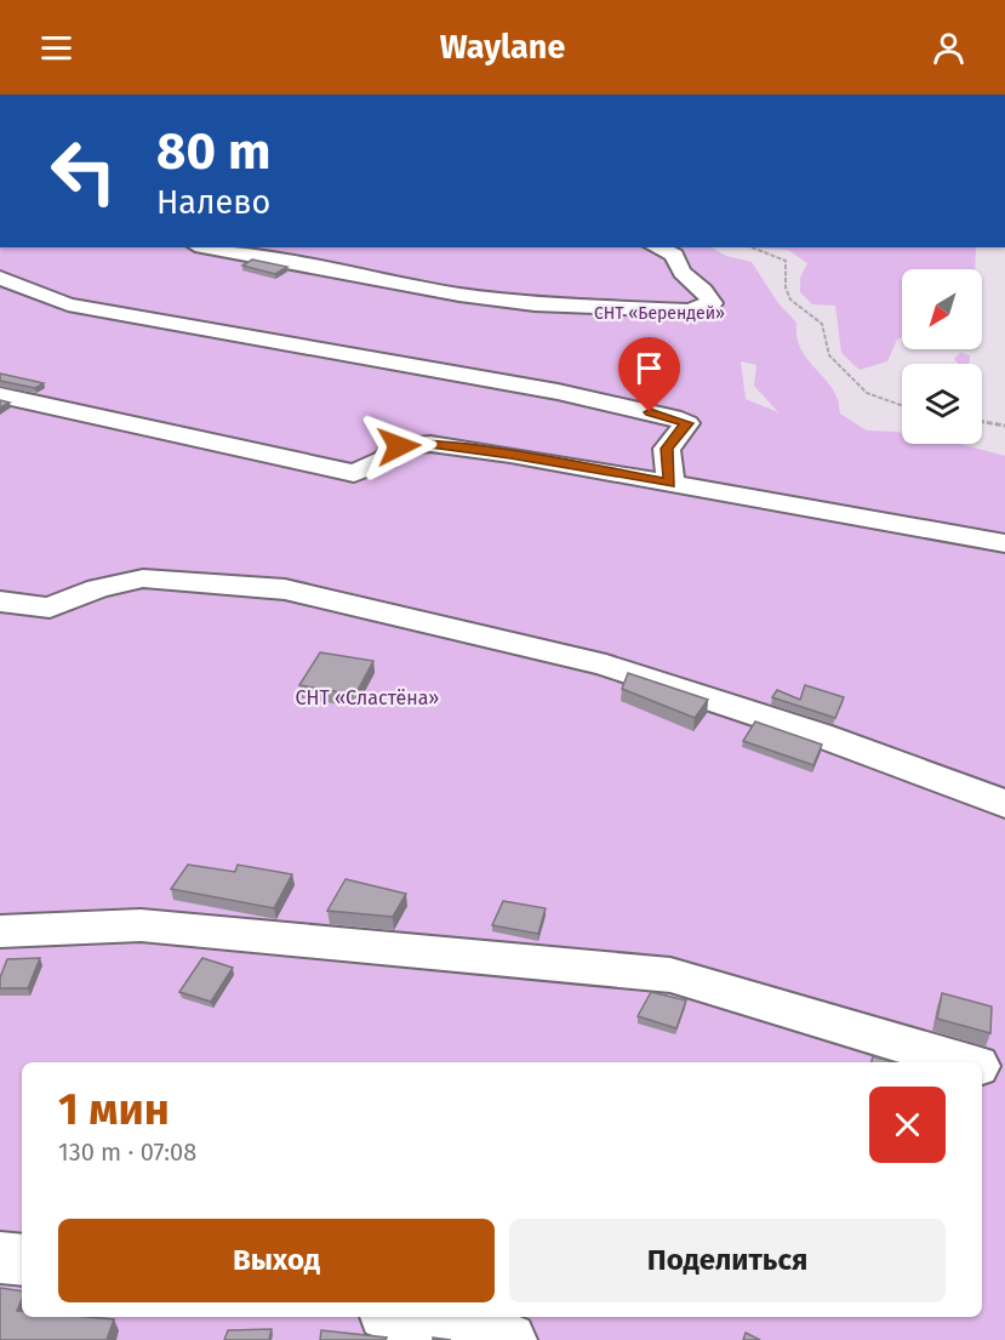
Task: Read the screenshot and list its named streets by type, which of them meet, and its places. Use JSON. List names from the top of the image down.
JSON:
{
  "parks": ["СНТ «Берендей»", "СНТ «Сластёна»"],
  "north": "bottom left",
  "page": {
    "header": "Waylane",
    "turn": ["80 m", "Налево"],
    "heading": ["1 мин", "130 m · 07:08"],
    "buttons": ["Выход", "Поделиться"]
  }
}
